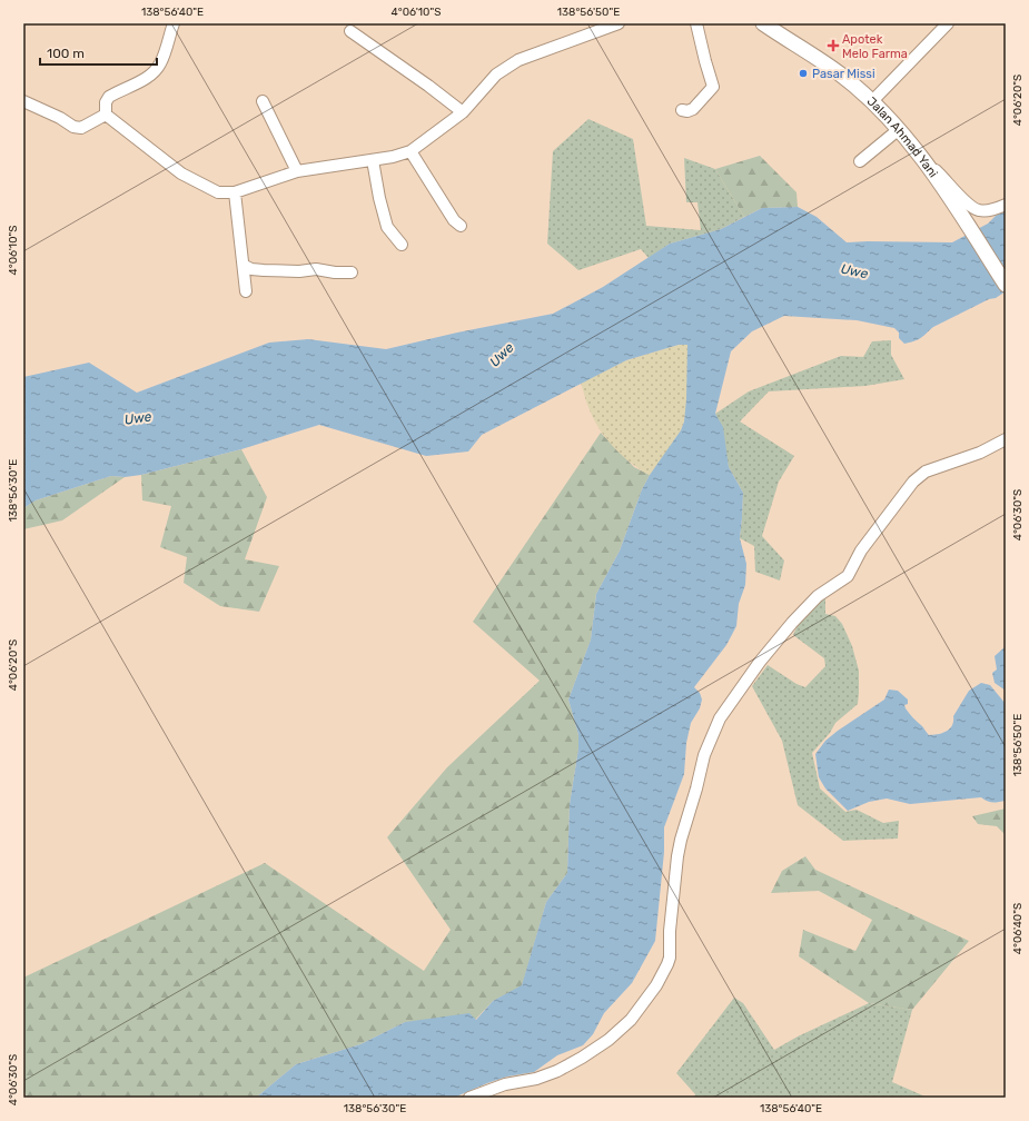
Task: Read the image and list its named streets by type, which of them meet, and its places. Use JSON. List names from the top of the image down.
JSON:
{
  "streets": {
    "main road": ["Jalan Ahmad Yani"]
  },
  "water": ["Uwe"],
  "places": {
    "health": ["Apotek Melo Farma"],
    "other": ["Pasar Missi"]
  },
  "scale_bar": "100 m",
  "coordinates": [
    "138°56'40\"E",
    "4°06'10\"S",
    "138°56'50\"E",
    "4°06'20\"S",
    "138°56'30\"E",
    "4°06'30\"S",
    "4°06'40\"S"
  ]
}
